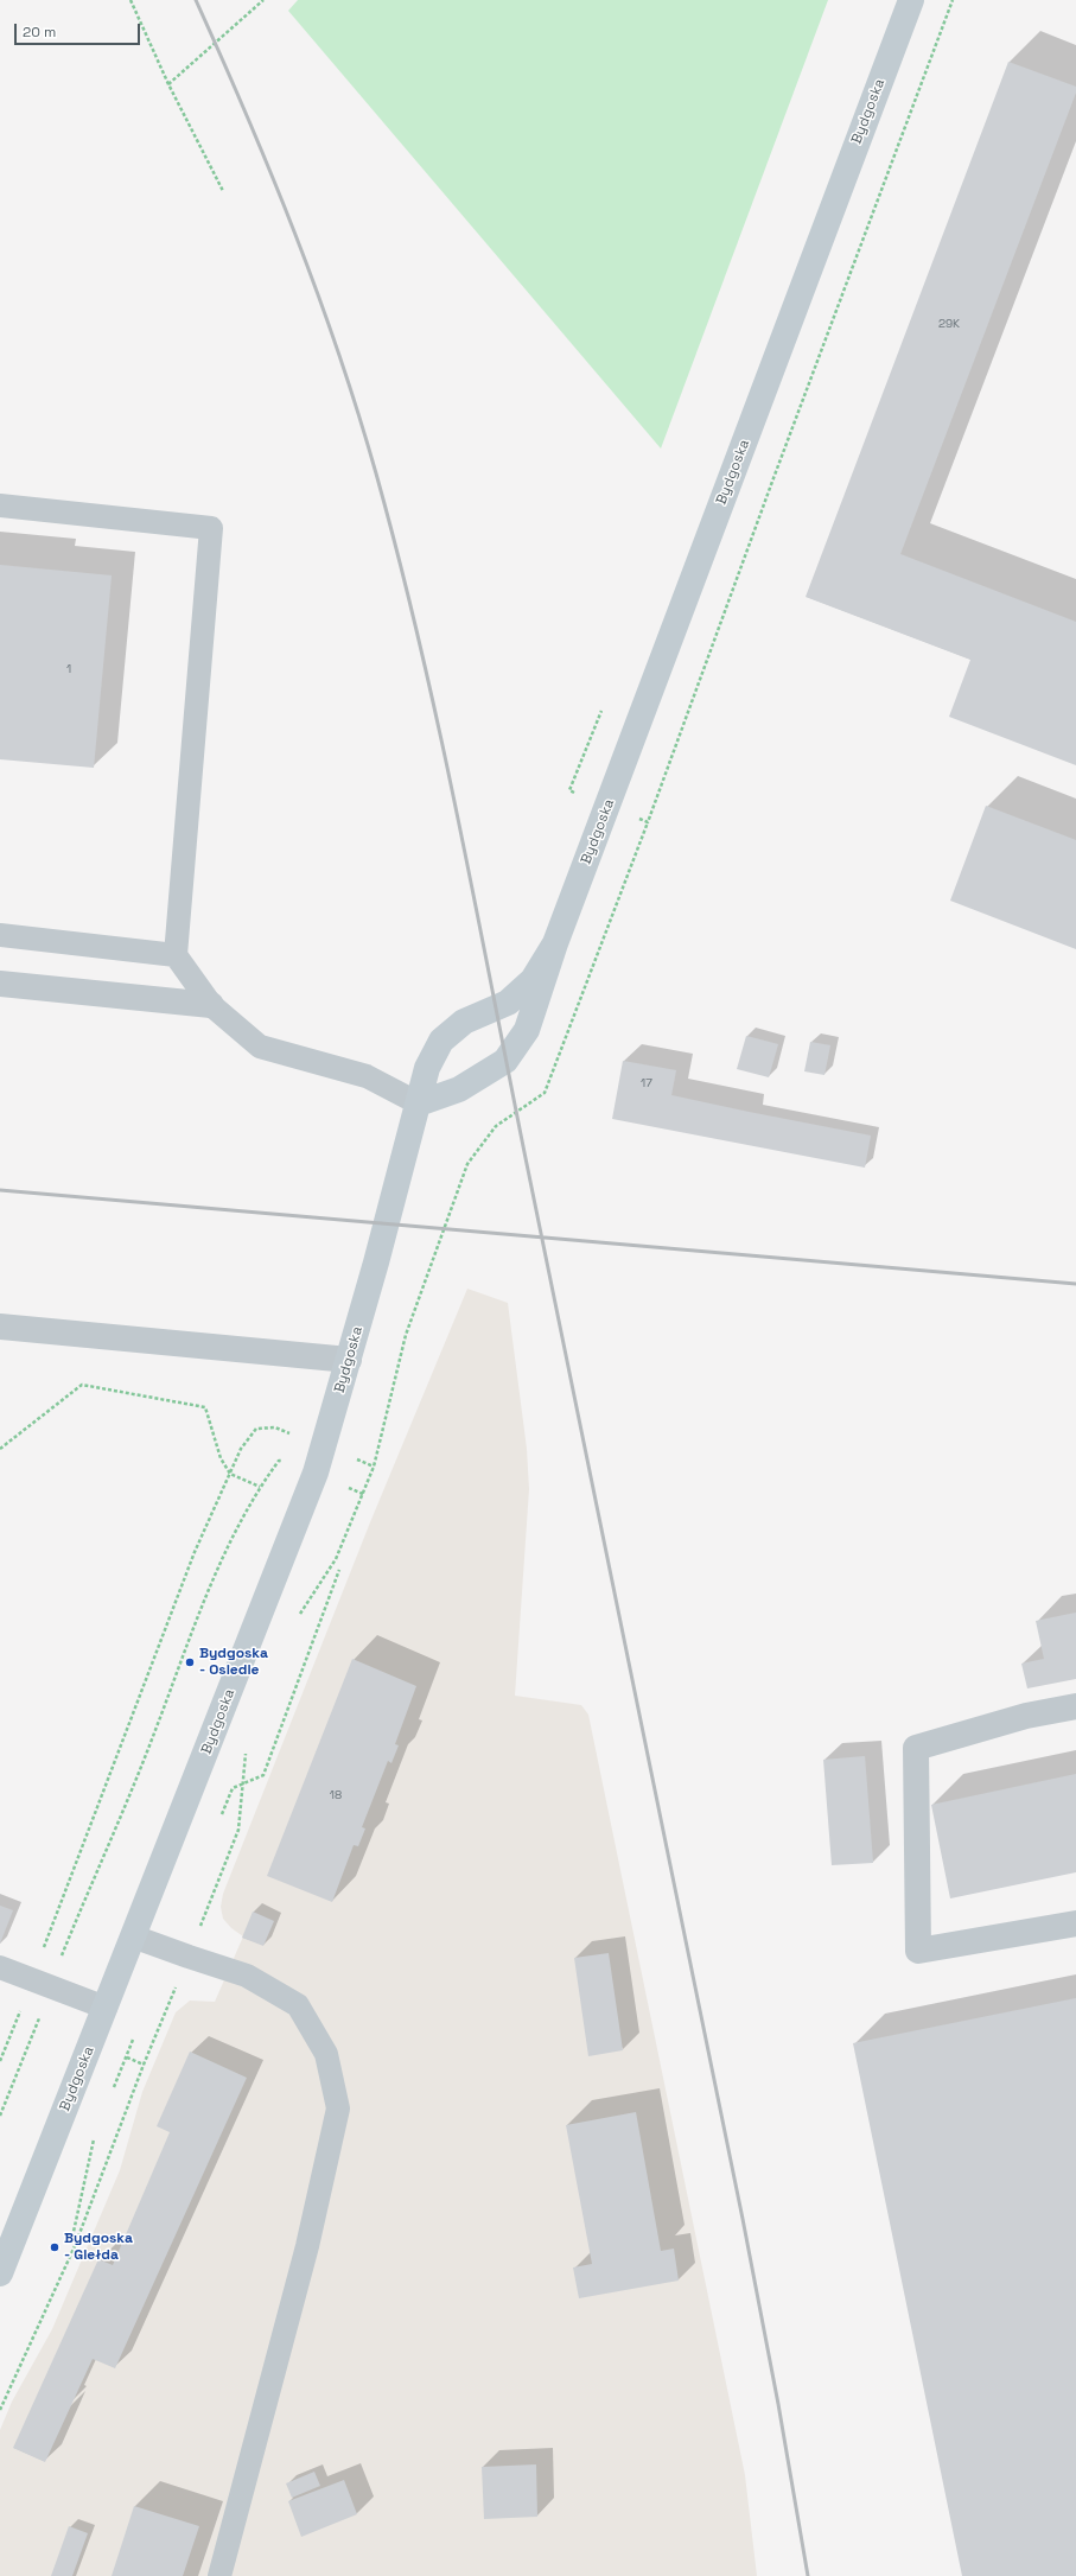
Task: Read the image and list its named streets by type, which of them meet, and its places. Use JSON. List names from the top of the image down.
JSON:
{
  "streets": {
    "street": ["Bydgoska"]
  },
  "places": ["Bydgoska - Osiedle", "Bydgoska - Giełda"],
  "house_numbers": [
    "29K",
    "1",
    "17",
    "18"
  ],
  "scale_bar": "20 m"
}
